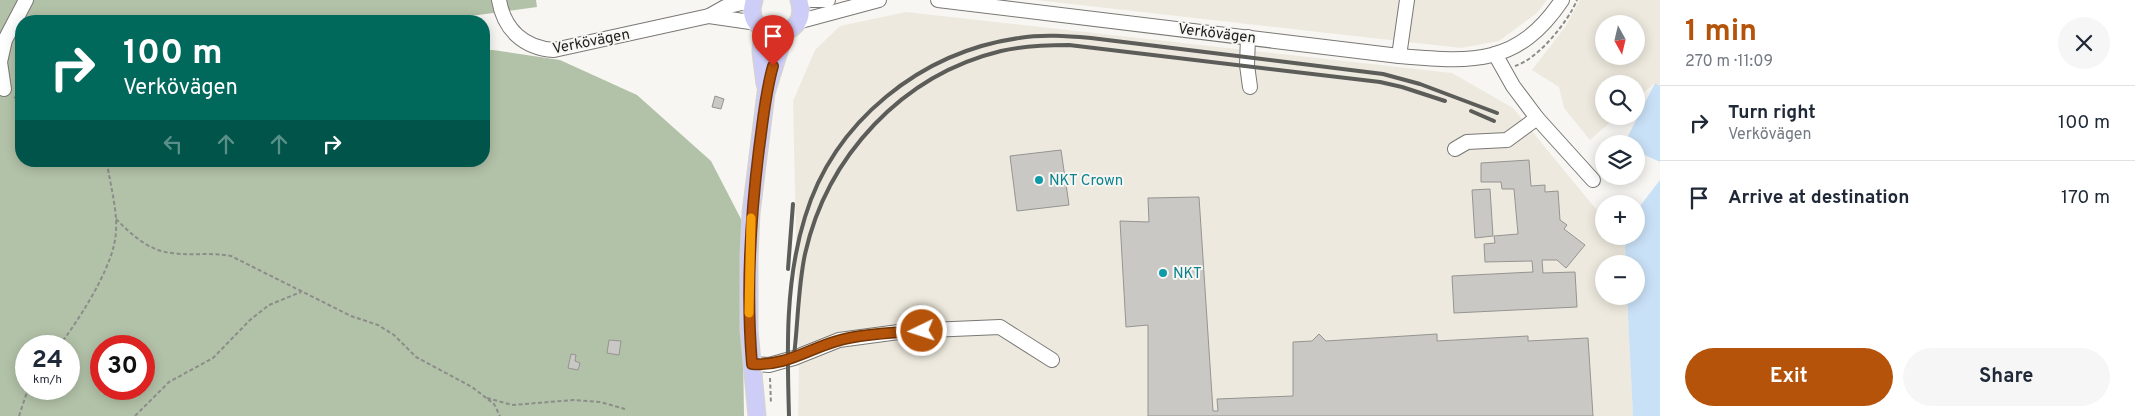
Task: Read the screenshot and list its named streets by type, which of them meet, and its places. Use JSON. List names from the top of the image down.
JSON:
{
  "streets": {
    "main road": ["Verkövägen"]
  },
  "places": ["NKT Crown", "NKT"],
  "north": "bottom",
  "page": {
    "heading": ["1 min", "270 m · 11:09"],
    "map_buttons": ["+", "−"],
    "turn": ["100 m", "Verkövägen"],
    "list": [
      {
        "name": "Turn right",
        "note": "Verkövägen",
        "value": "100 m"
      },
      {
        "name": "Arrive at destination",
        "value": "170 m"
      }
    ],
    "speed": "24 km/h",
    "limit": "30",
    "buttons": ["Exit", "Share"]
  }
}
